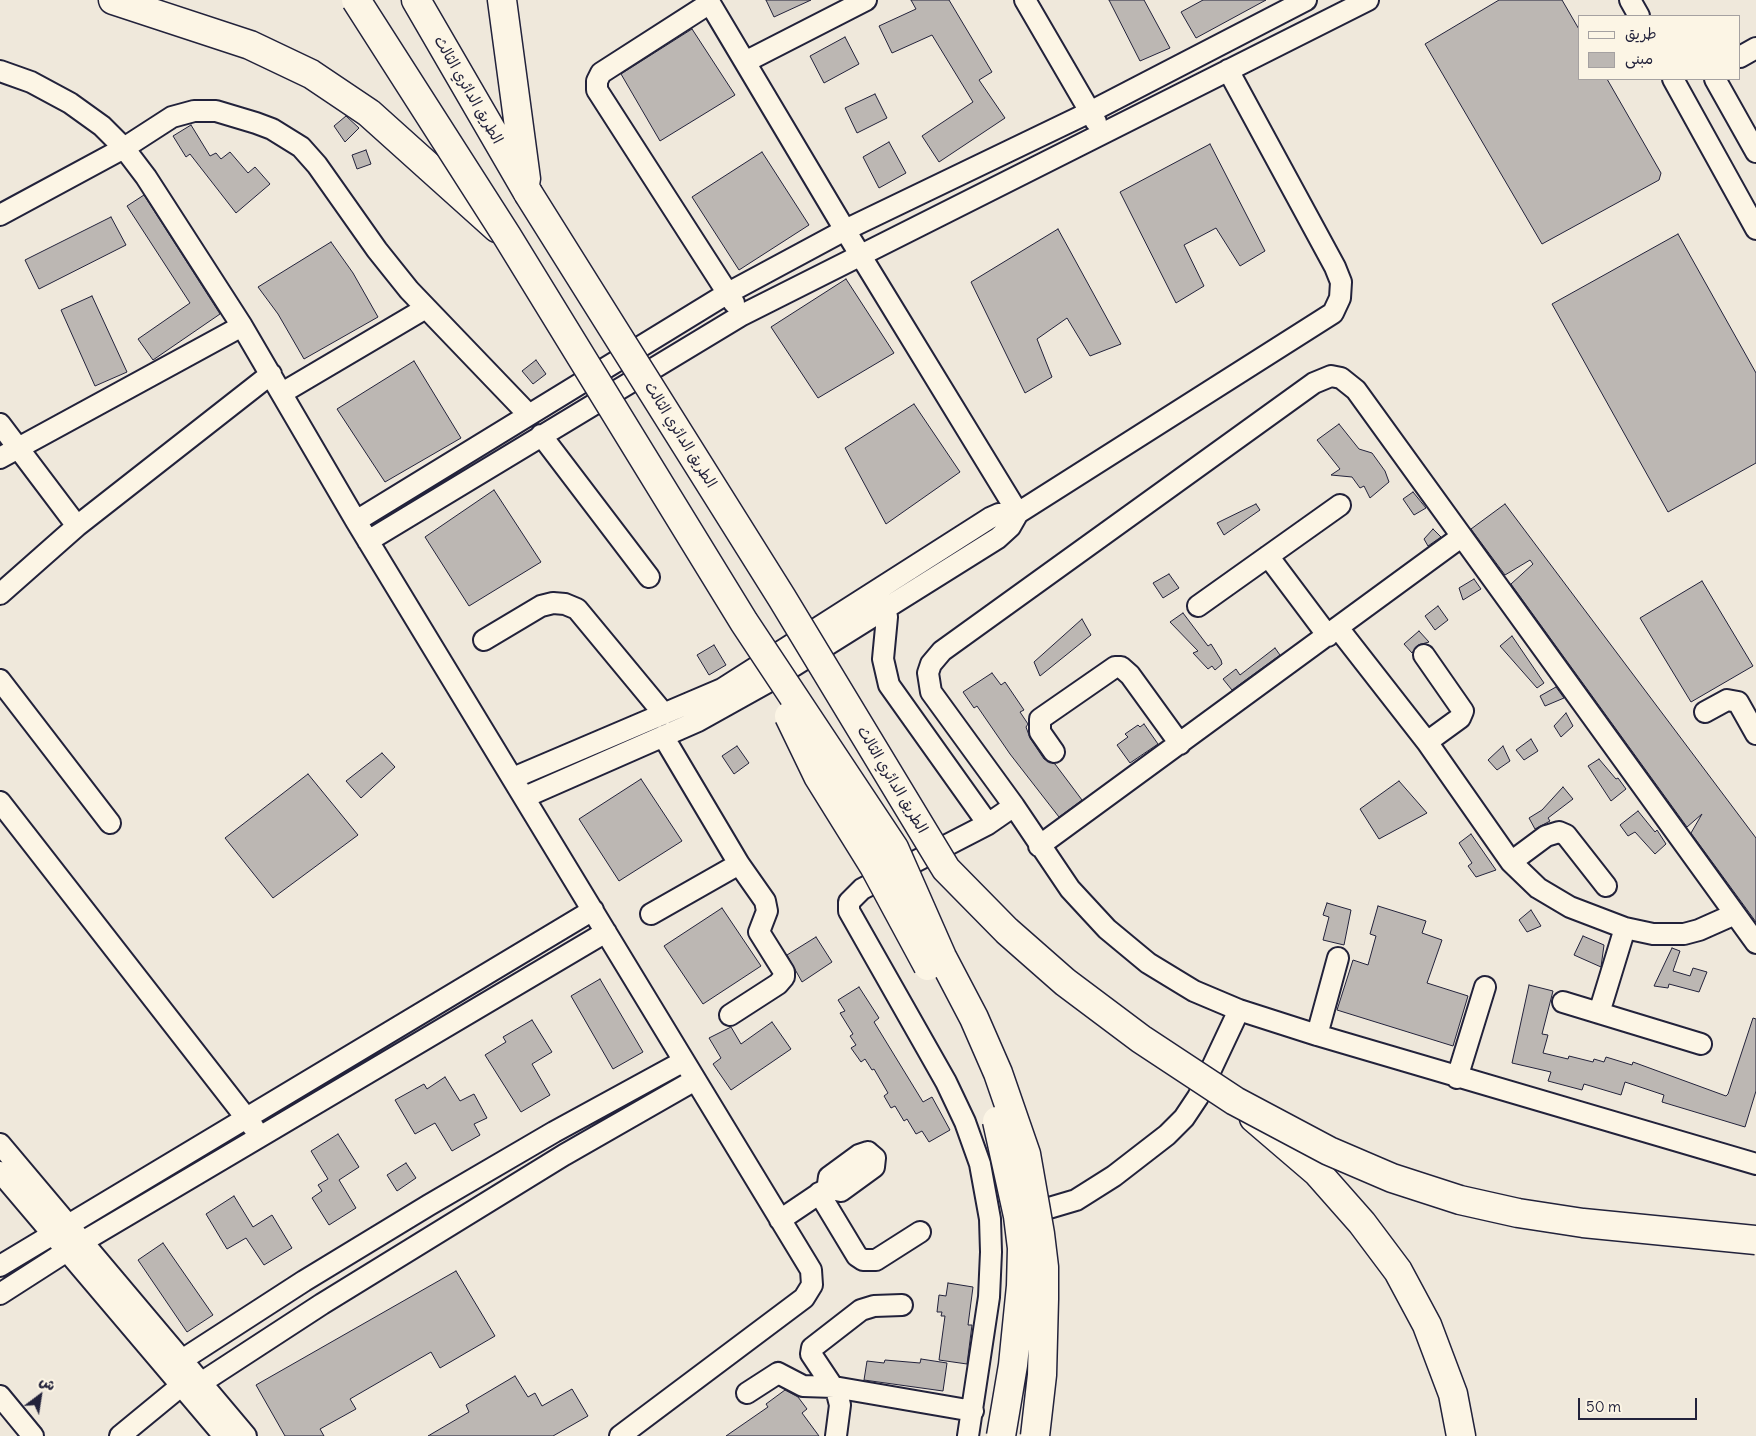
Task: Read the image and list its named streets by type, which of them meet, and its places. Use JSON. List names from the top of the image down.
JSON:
{
  "streets": {
    "highway": ["الطريق الدائري الثالث"]
  },
  "legend": ["طريق", "مبنى"],
  "scale_bar": "50 m",
  "north": "top right"
}
